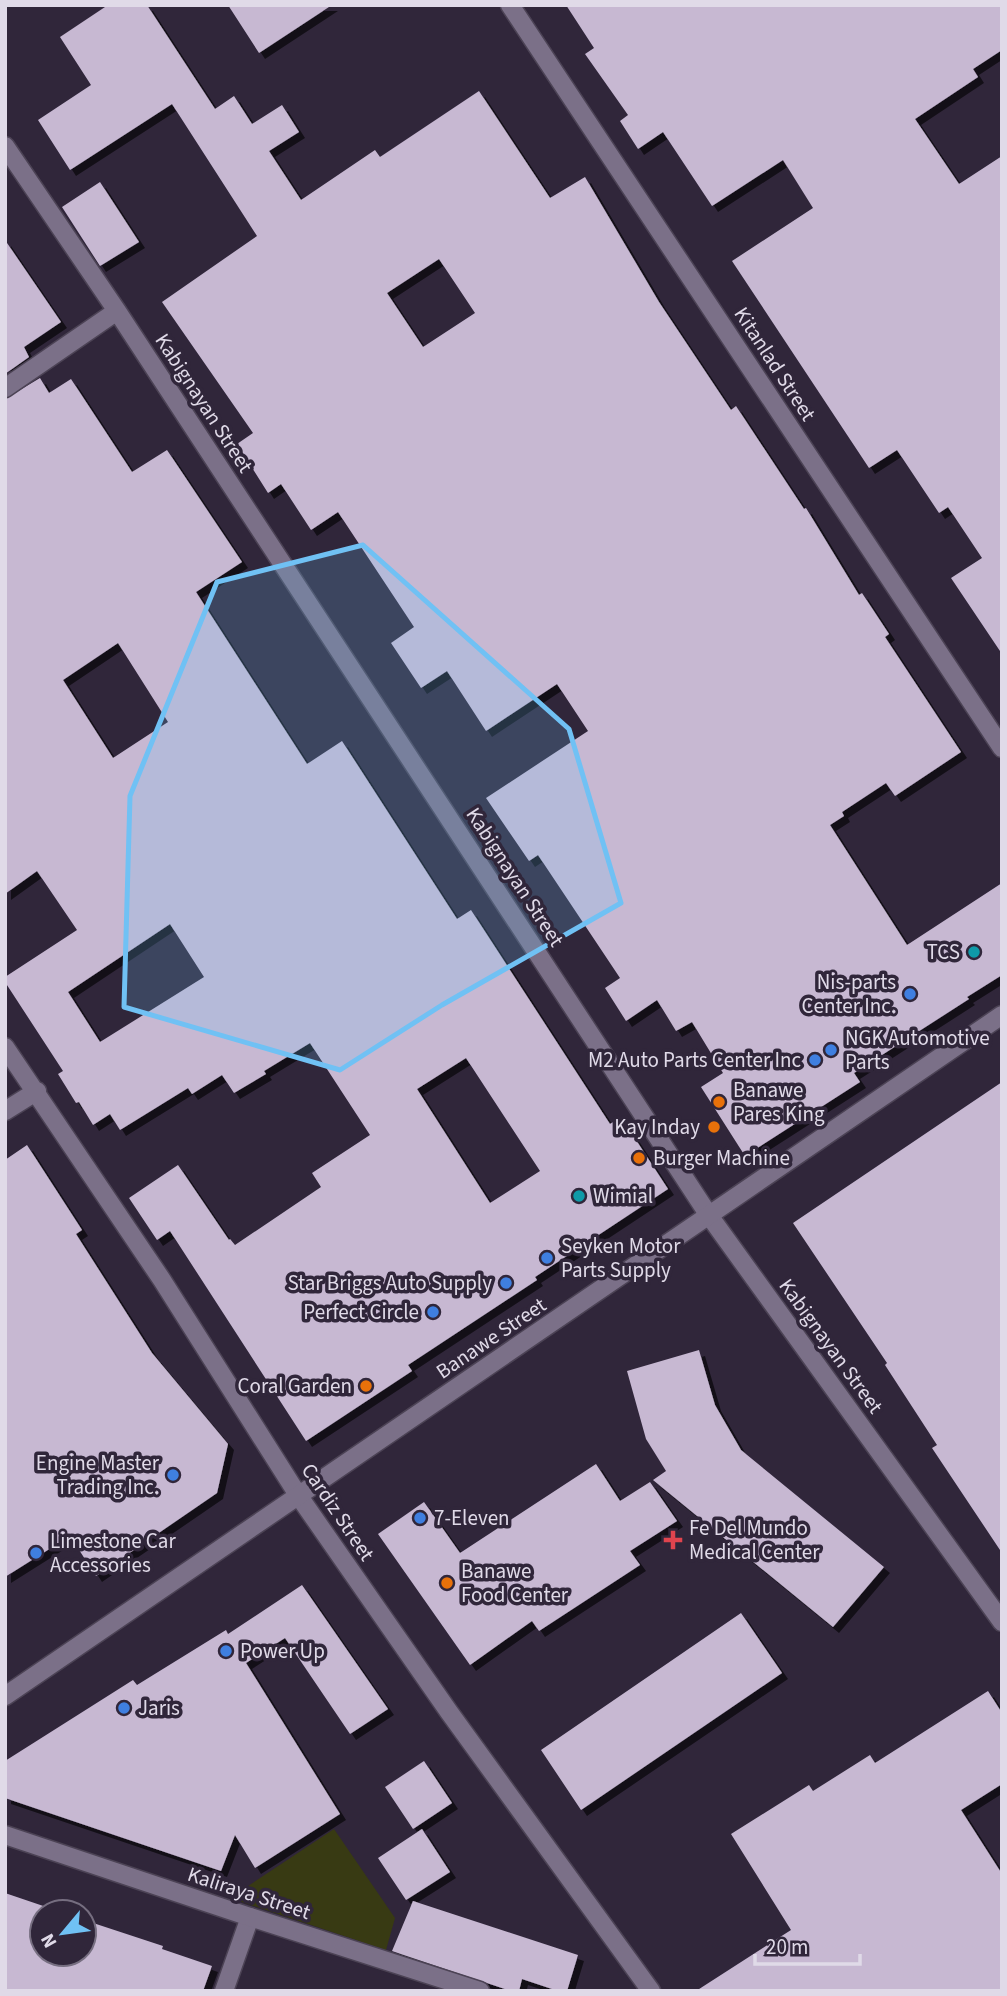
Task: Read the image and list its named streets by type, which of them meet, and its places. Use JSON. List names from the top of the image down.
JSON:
{
  "streets": {
    "street": [
      "Kitanlad Street",
      "Kabignayan Street",
      "Banawe Street",
      "Cardiz Street",
      "Kaliraya Street"
    ]
  },
  "crossings": [
    ["Kabignayan Street", "Banawe Street"],
    ["Banawe Street", "Cardiz Street"]
  ],
  "places": {
    "other": [
      "TCS",
      "Nis-parts Center Inc.",
      "NGK Automotive Parts",
      "M2 Auto Parts Center Inc",
      "Banawe Pares King",
      "Kay Inday",
      "Burger Machine",
      "Wimial",
      "Seyken Motor Parts Supply",
      "Star Briggs Auto Supply",
      "Perfect Circle",
      "Coral Garden",
      "Engine Master Trading Inc.",
      "7-Eleven",
      "Limestone Car Accessories",
      "Banawe Food Center",
      "Power Up",
      "Jaris"
    ],
    "health": ["Fe Del Mundo Medical Center"]
  },
  "scale_bar": "20 m",
  "north": "bottom left"
}
